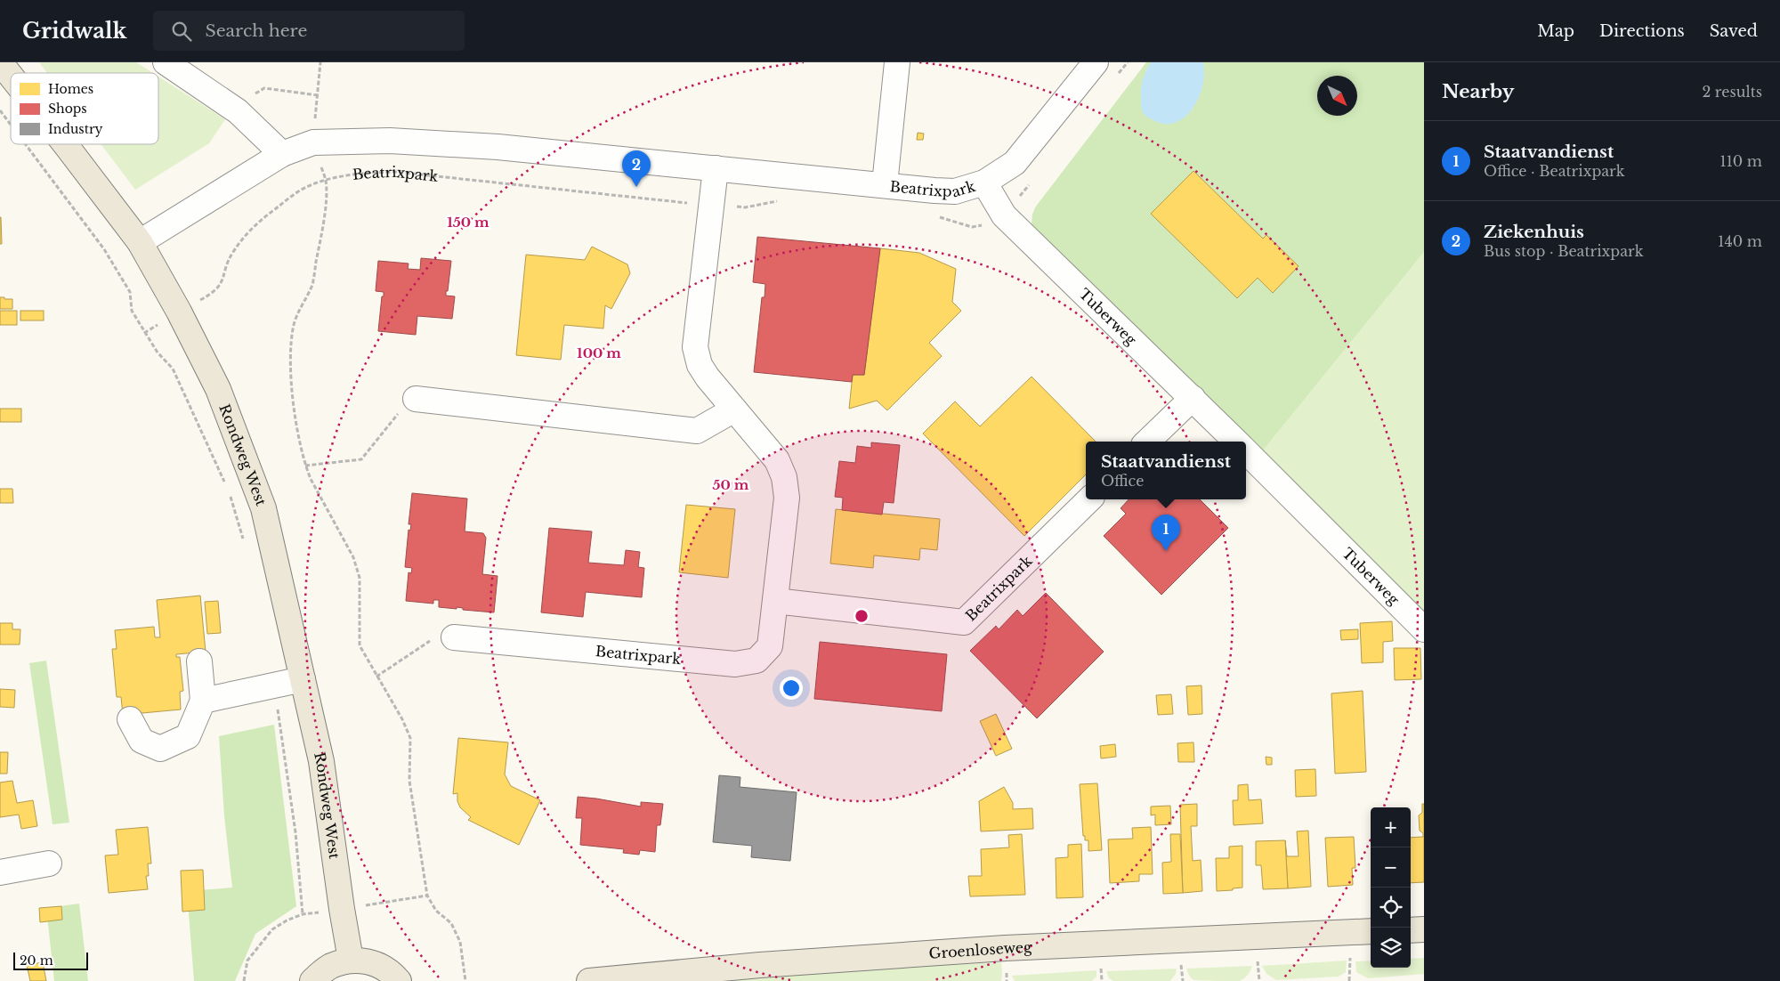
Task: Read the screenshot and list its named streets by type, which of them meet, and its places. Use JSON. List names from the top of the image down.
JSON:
{
  "streets": {
    "main road": ["Rondweg West", "Groenloseweg"],
    "street": ["Beatrixpark", "Tuberweg"]
  },
  "crossings": [
    ["Beatrixpark", "Tuberweg"],
    ["Beatrixpark", "Rondweg West"]
  ],
  "legend": ["Homes", "Shops", "Industry"],
  "scale_bar": "20 m",
  "north": "bottom right",
  "page": {
    "header": "Gridwalk",
    "search": "Search here",
    "nav": ["Map", "Directions", "Saved"],
    "heading": ["Nearby", "2 results"],
    "list": [
      {
        "mark": "1",
        "name": "Staatvandienst",
        "note": "Office · Beatrixpark",
        "value": "110 m"
      },
      {
        "mark": "2",
        "name": "Ziekenhuis",
        "note": "Bus stop · Beatrixpark",
        "value": "140 m"
      }
    ],
    "pins": ["2", "1"],
    "popup": ["Staatvandienst", "Office"],
    "map_buttons": ["+", "−"],
    "scale": "20 m"
  },
  "rings": ["150 m", "100 m", "50 m"]
}
